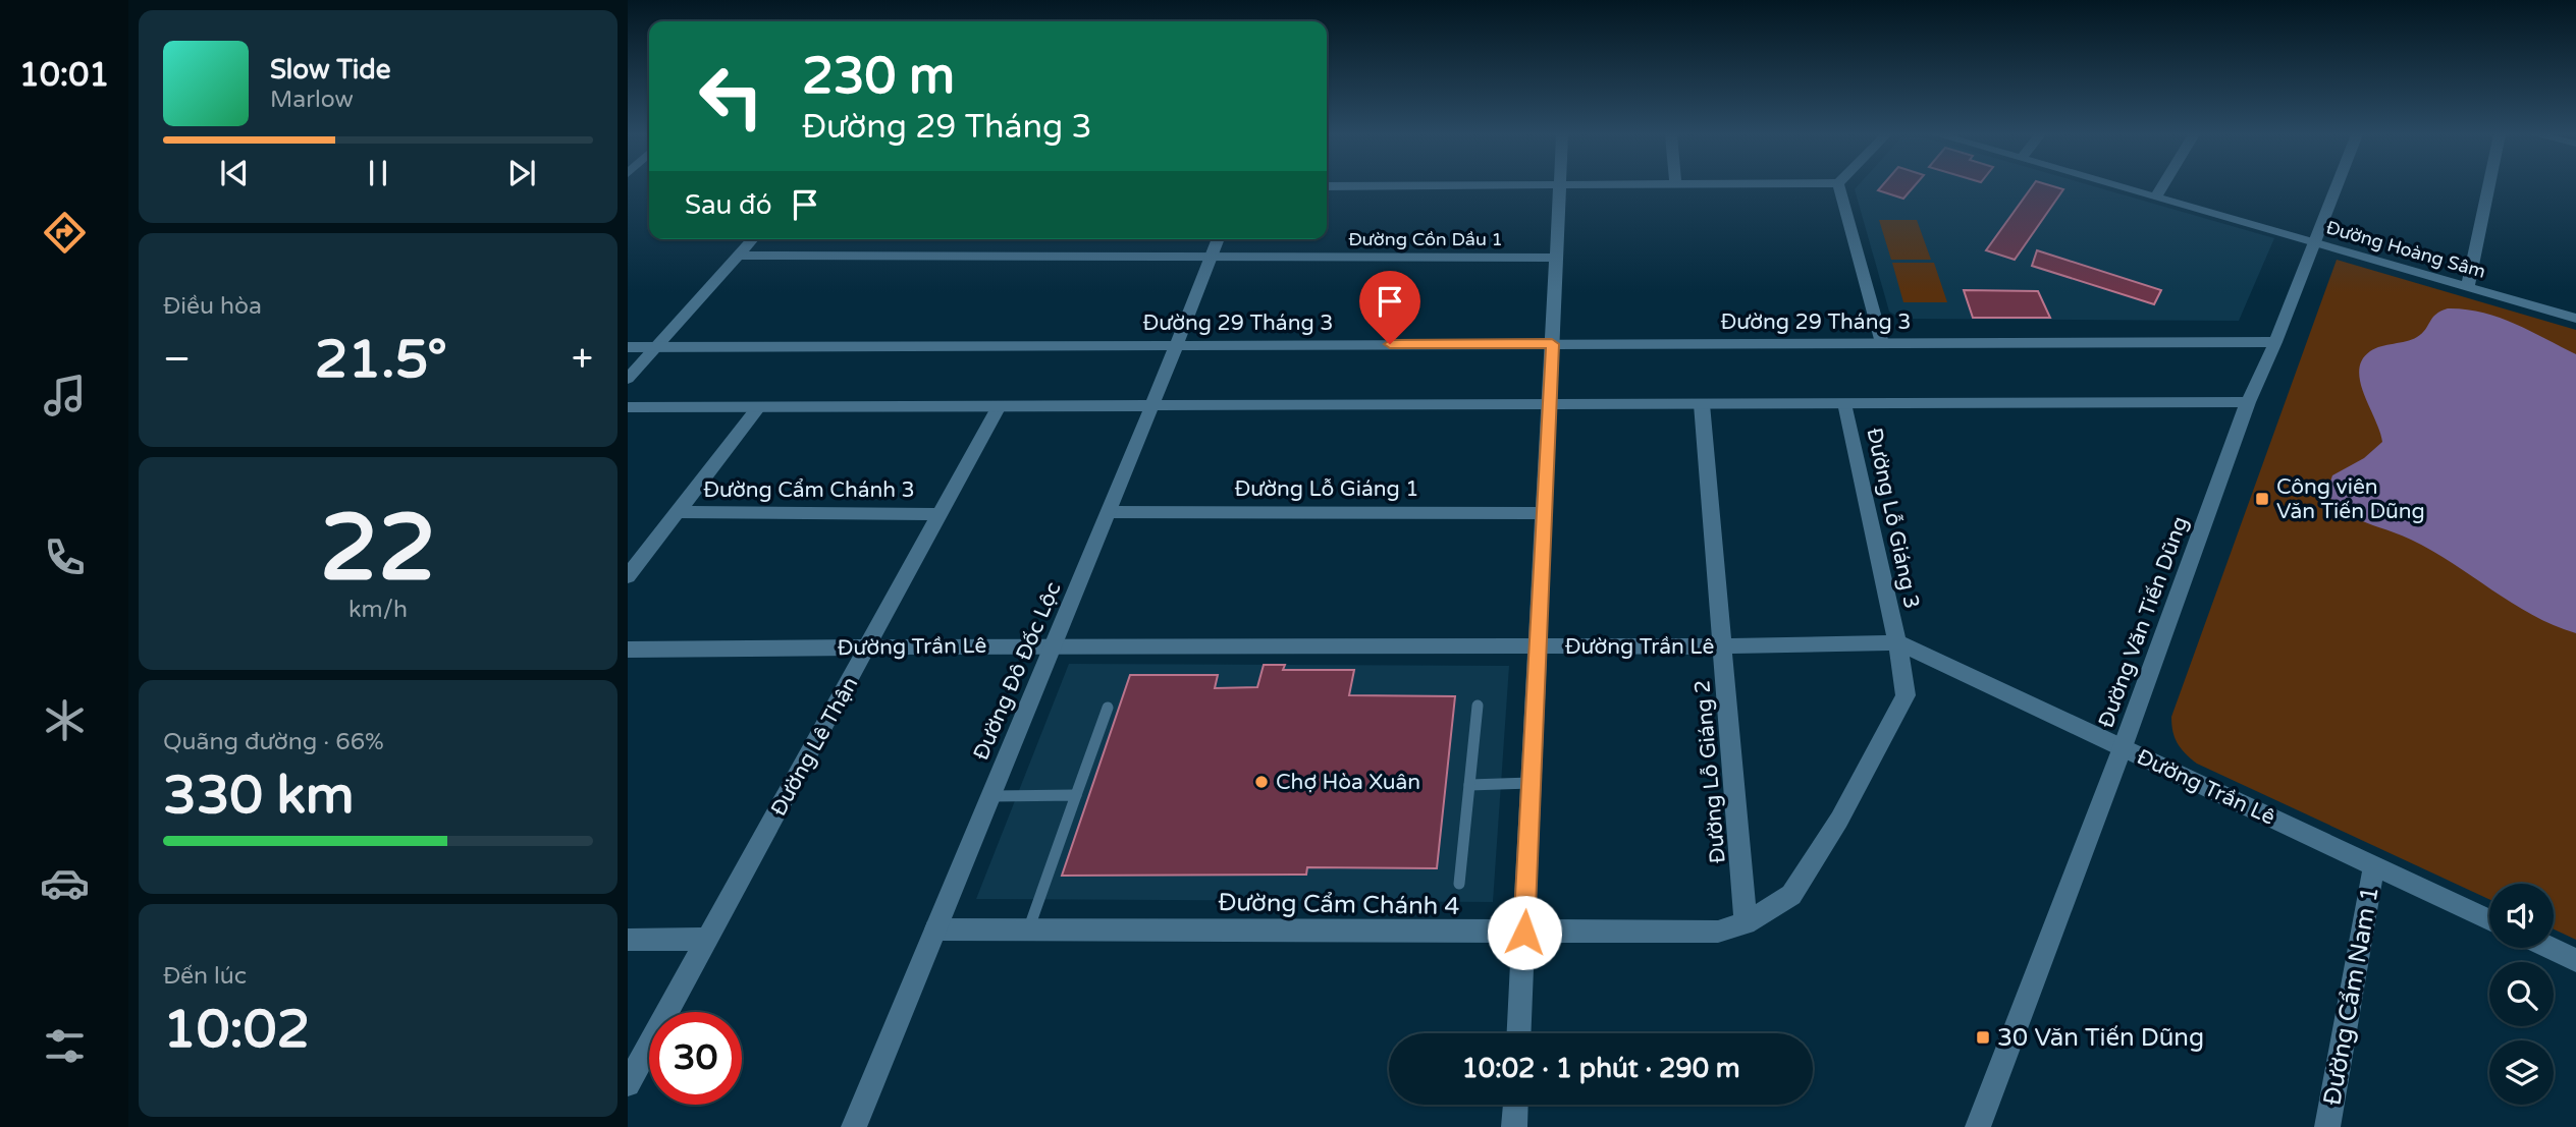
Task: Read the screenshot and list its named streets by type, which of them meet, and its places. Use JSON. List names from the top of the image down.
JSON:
{
  "streets": {
    "street": [
      "Đường Cồn Dầu 1",
      "Đường Hoàng Sâm",
      "Đường 29 Tháng 3",
      "Đường Lỗ Giáng 1",
      "Đường Cẩm Chánh 3",
      "Đường Lỗ Giáng 3",
      "Đường Văn Tiến Dũng",
      "Đường Trần Lê",
      "Đường Đô Đốc Lộc",
      "Đường Lê Thận",
      "Đường Lỗ Giáng 2",
      "Đường Cẩm Chánh 4",
      "Đường Cẩm Nam 1"
    ]
  },
  "crossings": [
    ["Đường Cồn Dầu 1", "Đường Đô Đốc Lộc"],
    ["Đường Hoàng Sâm", "Đường Văn Tiến Dũng"],
    ["Đường 29 Tháng 3", "Đường Văn Tiến Dũng"],
    ["Đường 29 Tháng 3", "Đường Đô Đốc Lộc"],
    ["Đường Lỗ Giáng 1", "Đường Đô Đốc Lộc"],
    ["Đường Cẩm Chánh 3", "Đường Lê Thận"],
    ["Đường Lỗ Giáng 3", "Đường Trần Lê"],
    ["Đường Lỗ Giáng 3", "Đường Cẩm Chánh 4"],
    ["Đường Văn Tiến Dũng", "Đường Trần Lê"],
    ["Đường Trần Lê", "Đường Đô Đốc Lộc"],
    ["Đường Trần Lê", "Đường Lê Thận"],
    ["Đường Trần Lê", "Đường Lỗ Giáng 2"],
    ["Đường Trần Lê", "Đường Cẩm Chánh 4"],
    ["Đường Trần Lê", "Đường Cẩm Nam 1"],
    ["Đường Đô Đốc Lộc", "Đường Cẩm Chánh 4"],
    ["Đường Lỗ Giáng 2", "Đường Cẩm Chánh 4"]
  ],
  "places": {
    "transit": ["Công viên Văn Tiến Dũng", "30 Văn Tiến Dũng"],
    "other": ["Chợ Hòa Xuân"]
  },
  "page": {
    "tabs": "10:01",
    "turn": ["230 m", "Đường 29 Tháng 3"],
    "song": ["Slow Tide", "Marlow"],
    "then": "Sau đó",
    "tile": [
      "Điều hòa",
      ["22", "km/h"],
      ["Quãng đường · 66%", "330 km"],
      ["Đến lúc", "10:02"]
    ],
    "heat": ["−", "21.5°", "+"],
    "limit": "30",
    "trip": "10:02 · 1 phút · 290 m"
  }
}
